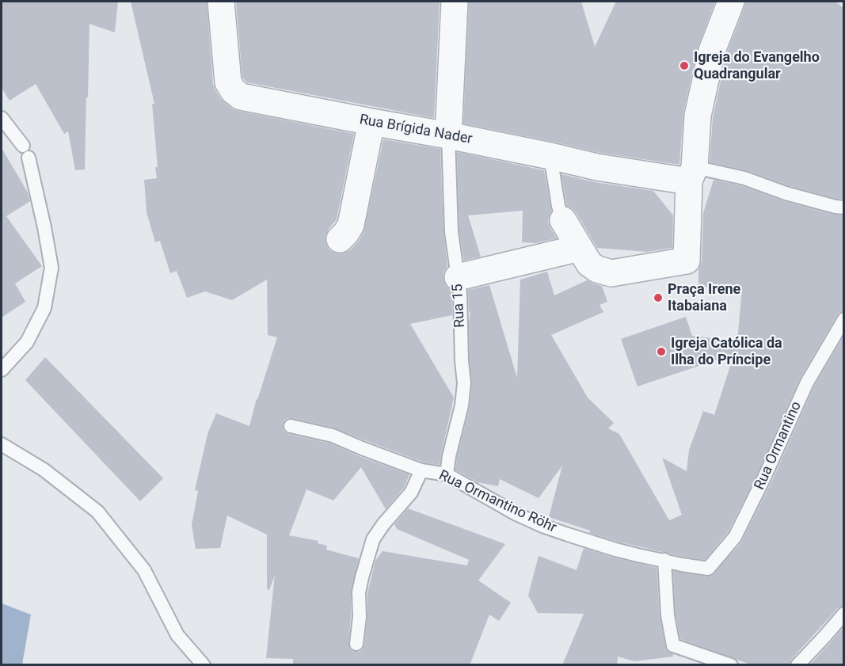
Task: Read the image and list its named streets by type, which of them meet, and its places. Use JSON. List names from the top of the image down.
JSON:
{
  "streets": {
    "street": ["Rua Brígida Nader"],
    "lane": ["Rua 15", "Rua Ormantino", "Rua Ormantino Röhr"]
  },
  "crossings": [
    ["Rua Brígida Nader", "Rua 15"],
    ["Rua 15", "Rua Ormantino Röhr"],
    ["Rua Ormantino", "Rua Ormantino Röhr"]
  ],
  "places": ["Igreja do Evangelho Quadrangular", "Praça Irene Itabaiana", "Igreja Católica da Ilha do Príncipe"]
}
